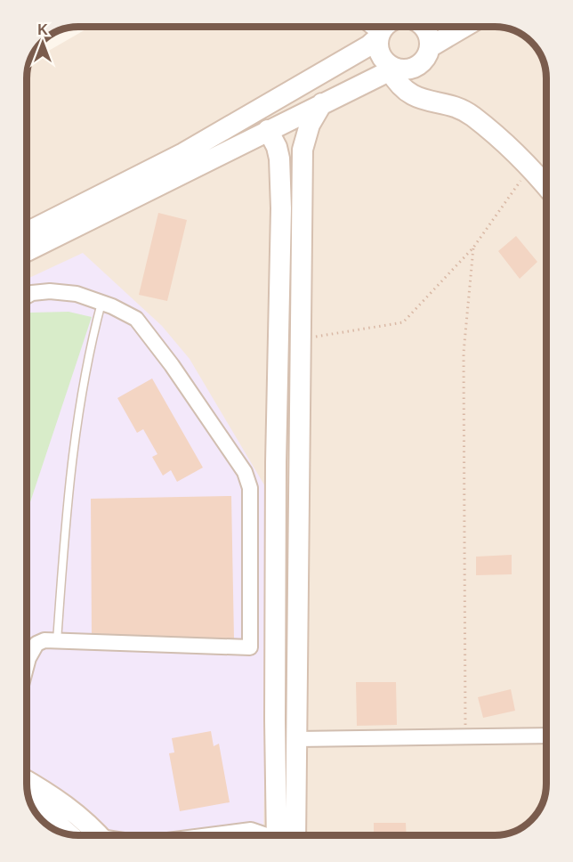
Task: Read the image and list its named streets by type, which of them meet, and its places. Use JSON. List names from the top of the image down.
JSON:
{
  "north": "top"
}
